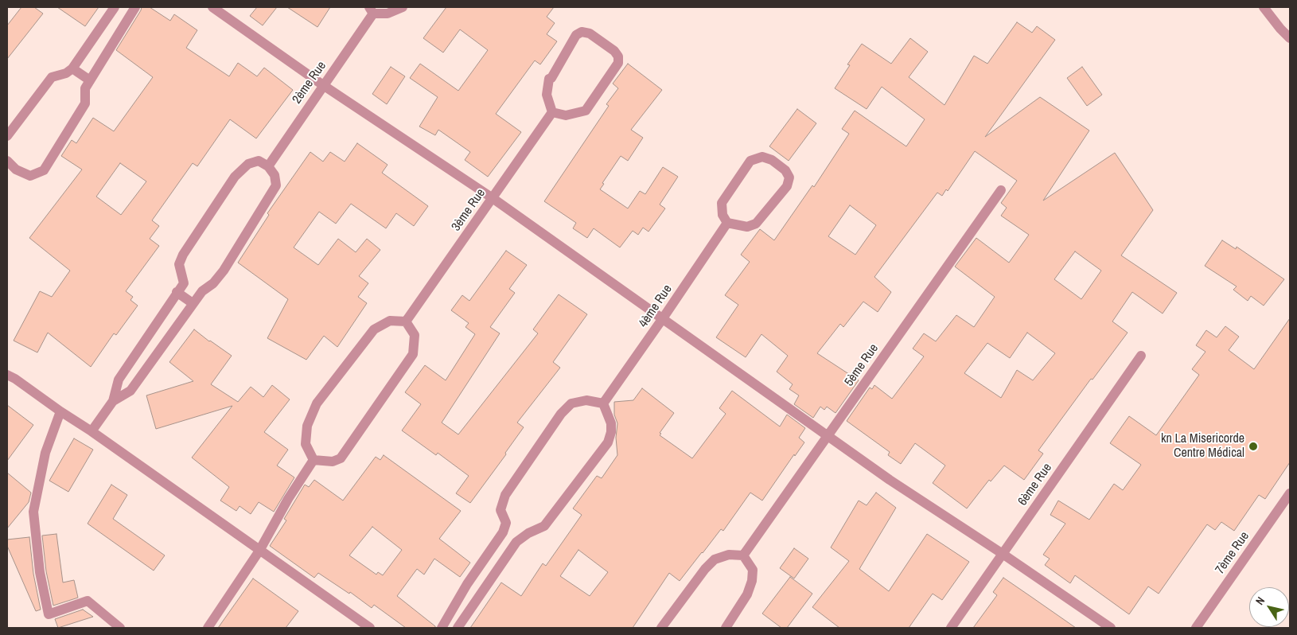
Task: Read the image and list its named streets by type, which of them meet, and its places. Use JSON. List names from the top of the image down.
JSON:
{
  "streets": {
    "street": [
      "2ème Rue",
      "3ème Rue",
      "4ème Rue",
      "5ème Rue",
      "6ème Rue",
      "7ème Rue"
    ]
  },
  "places": ["kn La Misericorde Centre Médical"],
  "north": "top left"
}
